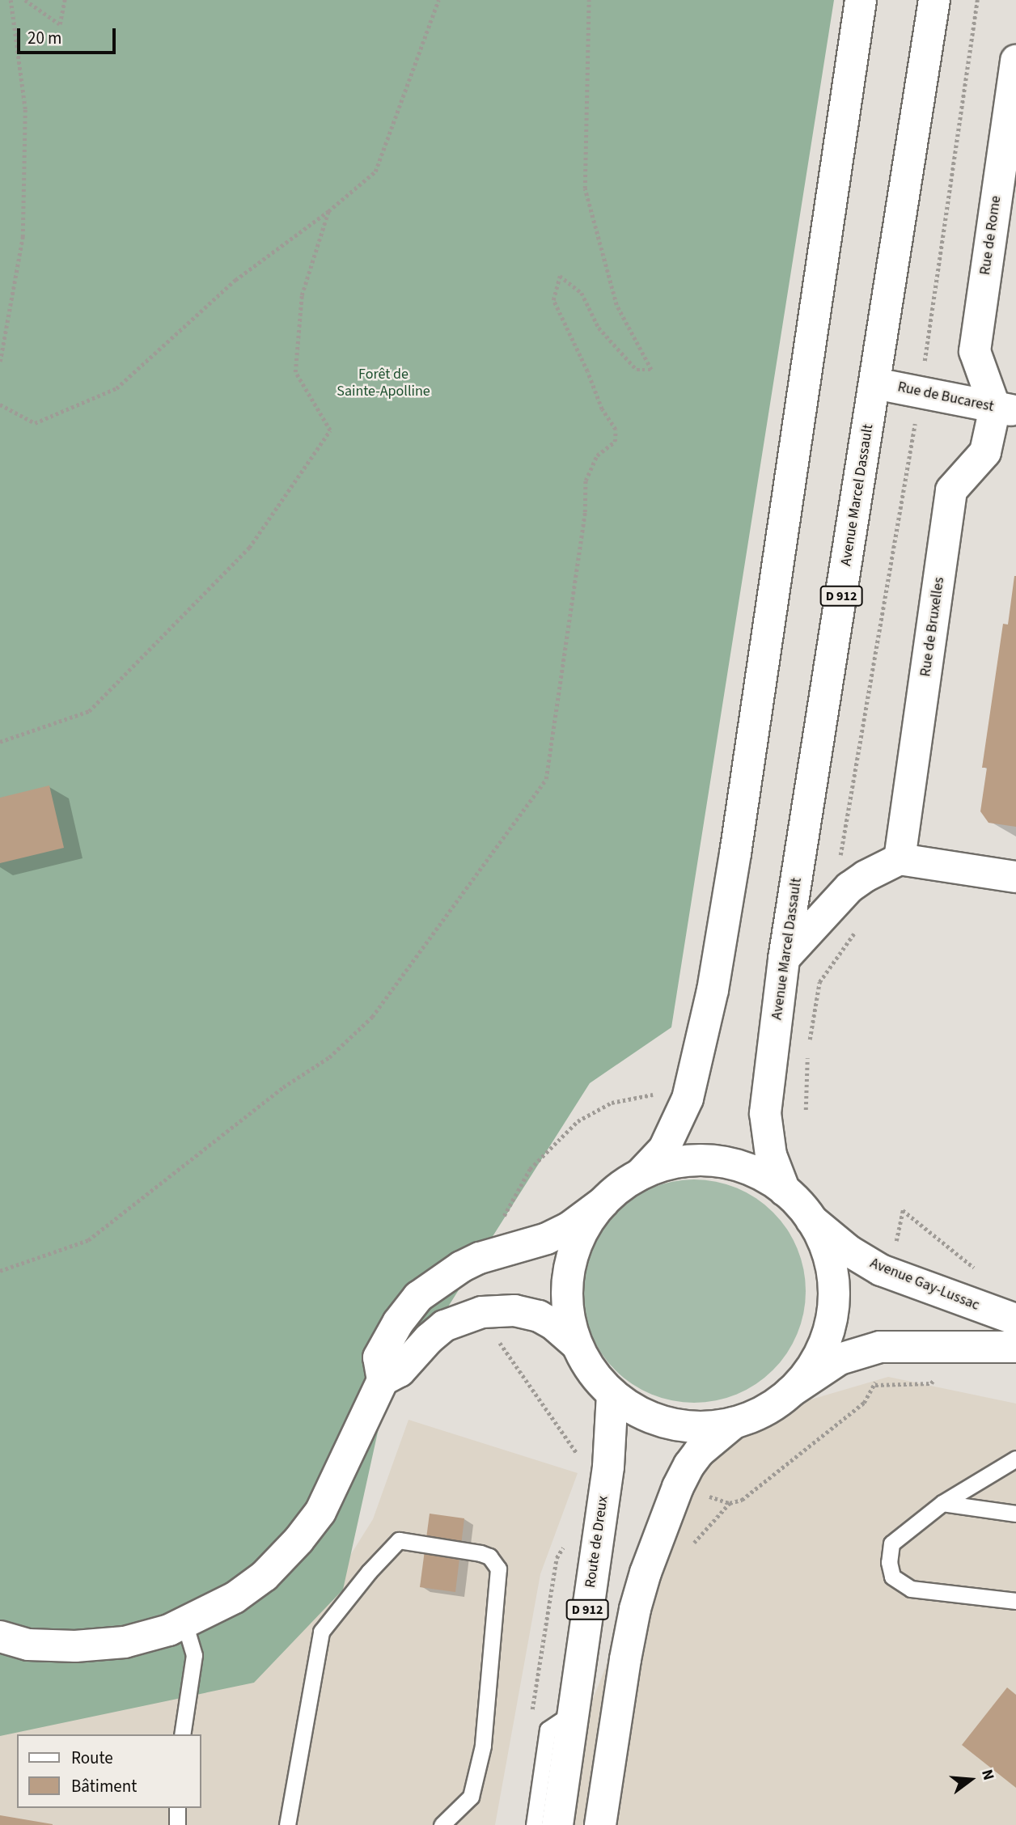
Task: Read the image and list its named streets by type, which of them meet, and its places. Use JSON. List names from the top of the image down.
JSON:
{
  "streets": {
    "main road": [
      "Rue de Rome",
      "Rue de Bucarest",
      "Avenue Marcel Dassault",
      "D 912",
      "Rue de Bruxelles",
      "Avenue Gay-Lussac",
      "Route de Dreux"
    ]
  },
  "crossings": [
    ["Rue de Rome", "Rue de Bucarest"],
    ["Rue de Rome", "Rue de Bruxelles"],
    ["Rue de Bucarest", "Avenue Marcel Dassault"],
    ["Rue de Bucarest", "Rue de Bruxelles"]
  ],
  "parks": ["Forêt de Sainte-Apolline"],
  "legend": ["Route", "Bâtiment"],
  "scale_bar": "20 m",
  "north": "right"
}
